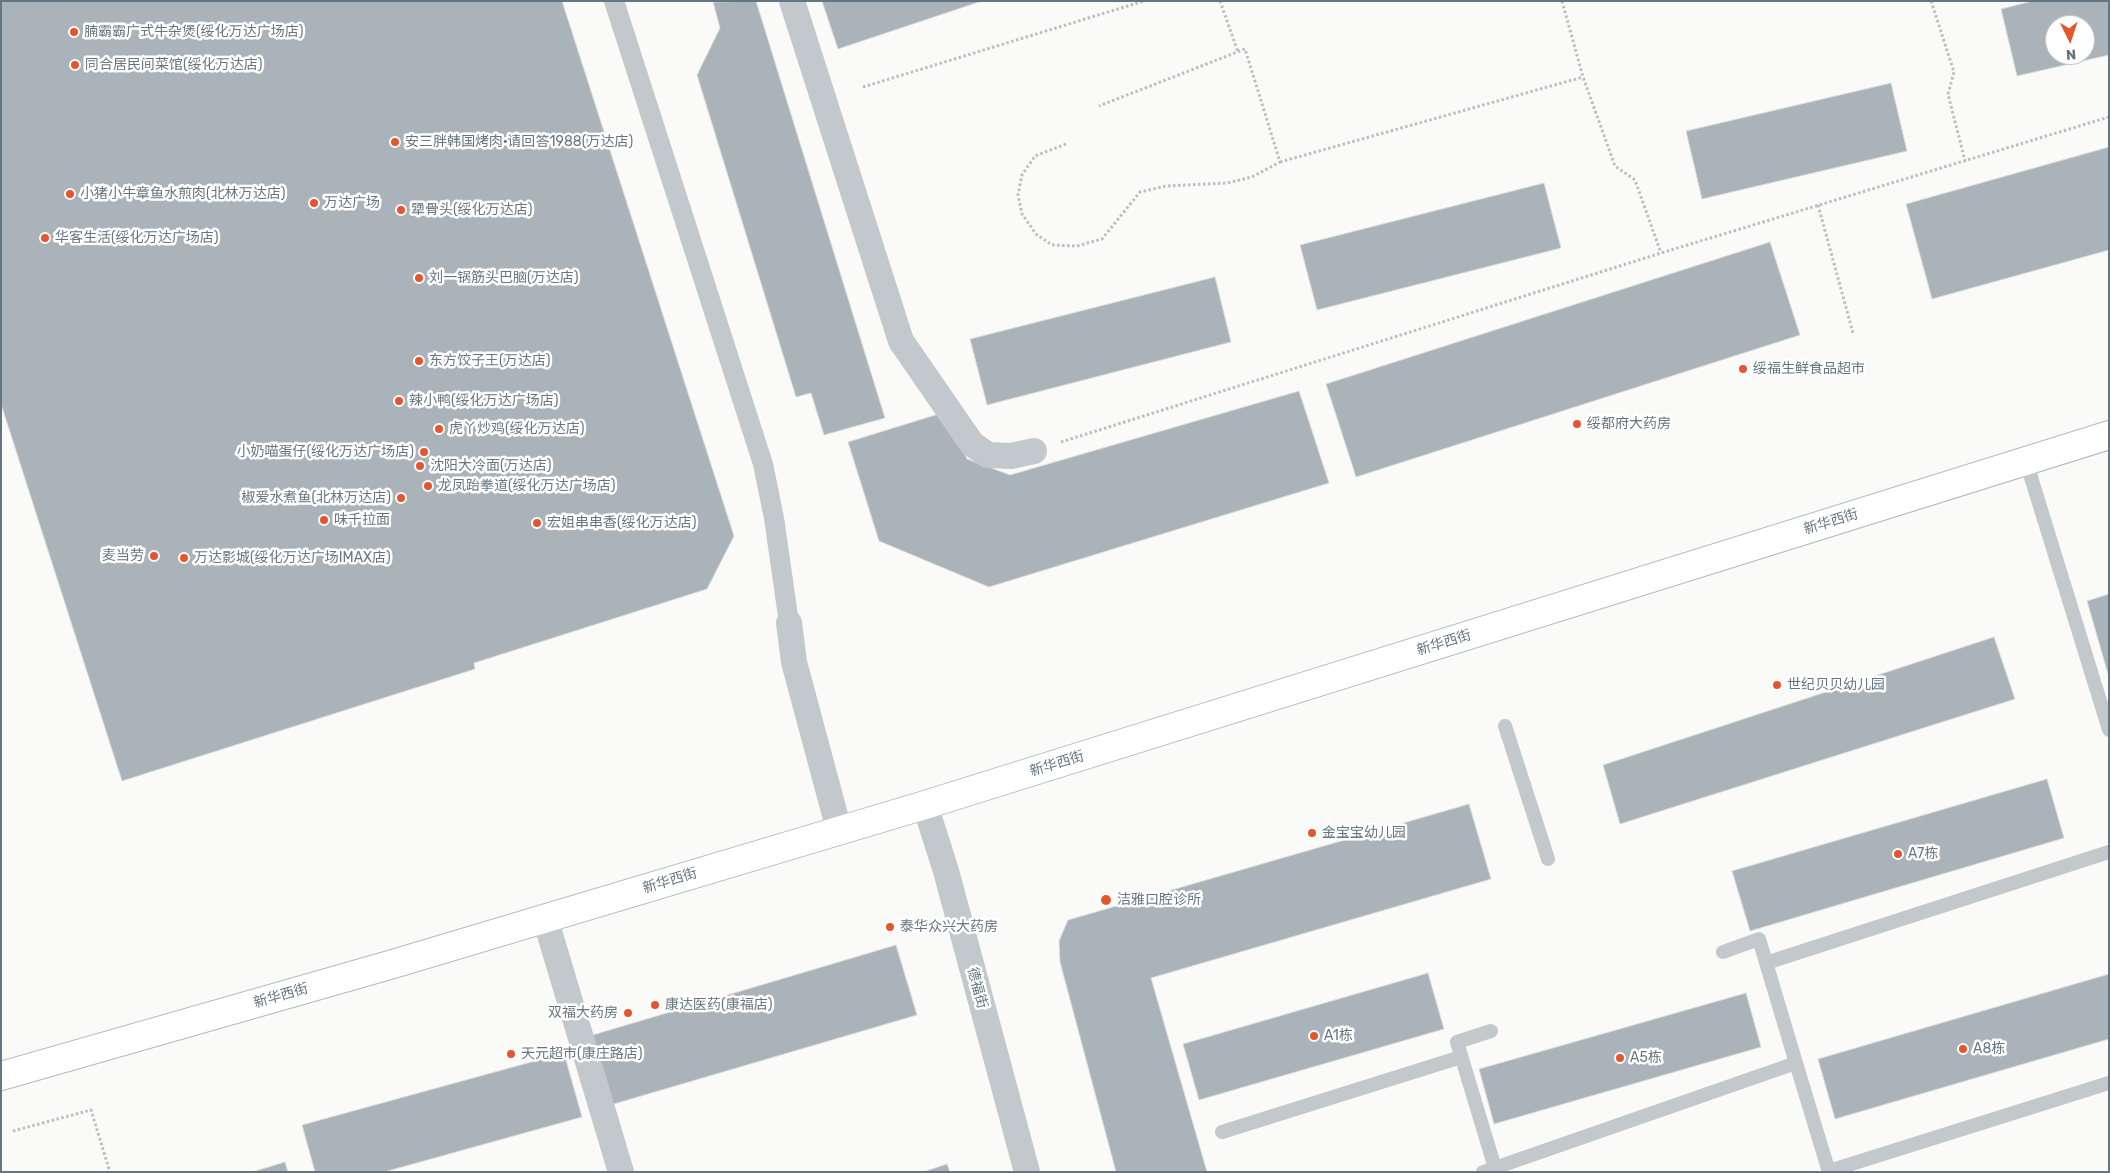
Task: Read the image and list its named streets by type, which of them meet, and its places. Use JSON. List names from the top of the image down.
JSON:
{
  "streets": {
    "main road": ["新华西街"],
    "street": ["德福街"]
  },
  "crossings": [
    ["新华西街", "德福街"]
  ],
  "places": [
    "腩霸霸广式牛杂煲(绥化万达广场店)",
    "同合居民间菜馆(绥化万达店)",
    "安三胖韩国烤肉·请回答1988(万达店)",
    "小猪小牛章鱼水煎肉(北林万达店)",
    "万达广场",
    "犟骨头(绥化万达店)",
    "华客生活(绥化万达广场店)",
    "刘一锅筋头巴脑(万达店)",
    "东方饺子王(万达店)",
    "绥福生鲜食品超市",
    "辣小鸭(绥化万达广场店)",
    "绥都府大药房",
    "虎丫炒鸡(绥化万达店)",
    "小奶喵蛋仔(绥化万达广场店)",
    "沈阳大冷面(万达店)",
    "龙凤跆拳道(绥化万达广场店)",
    "椒爱水煮鱼(北林万达店)",
    "味千拉面",
    "宏姐串串香(绥化万达店)",
    "麦当劳",
    "万达影城(绥化万达广场IMAX店)",
    "世纪贝贝幼儿园",
    "金宝宝幼儿园",
    "A7栋",
    "洁雅口腔诊所",
    "泰华众兴大药房",
    "康达医药(康福店)",
    "双福大药房",
    "A1栋",
    "A8栋",
    "天元超市(康庄路店)",
    "A5栋"
  ],
  "north": "bottom"
}
